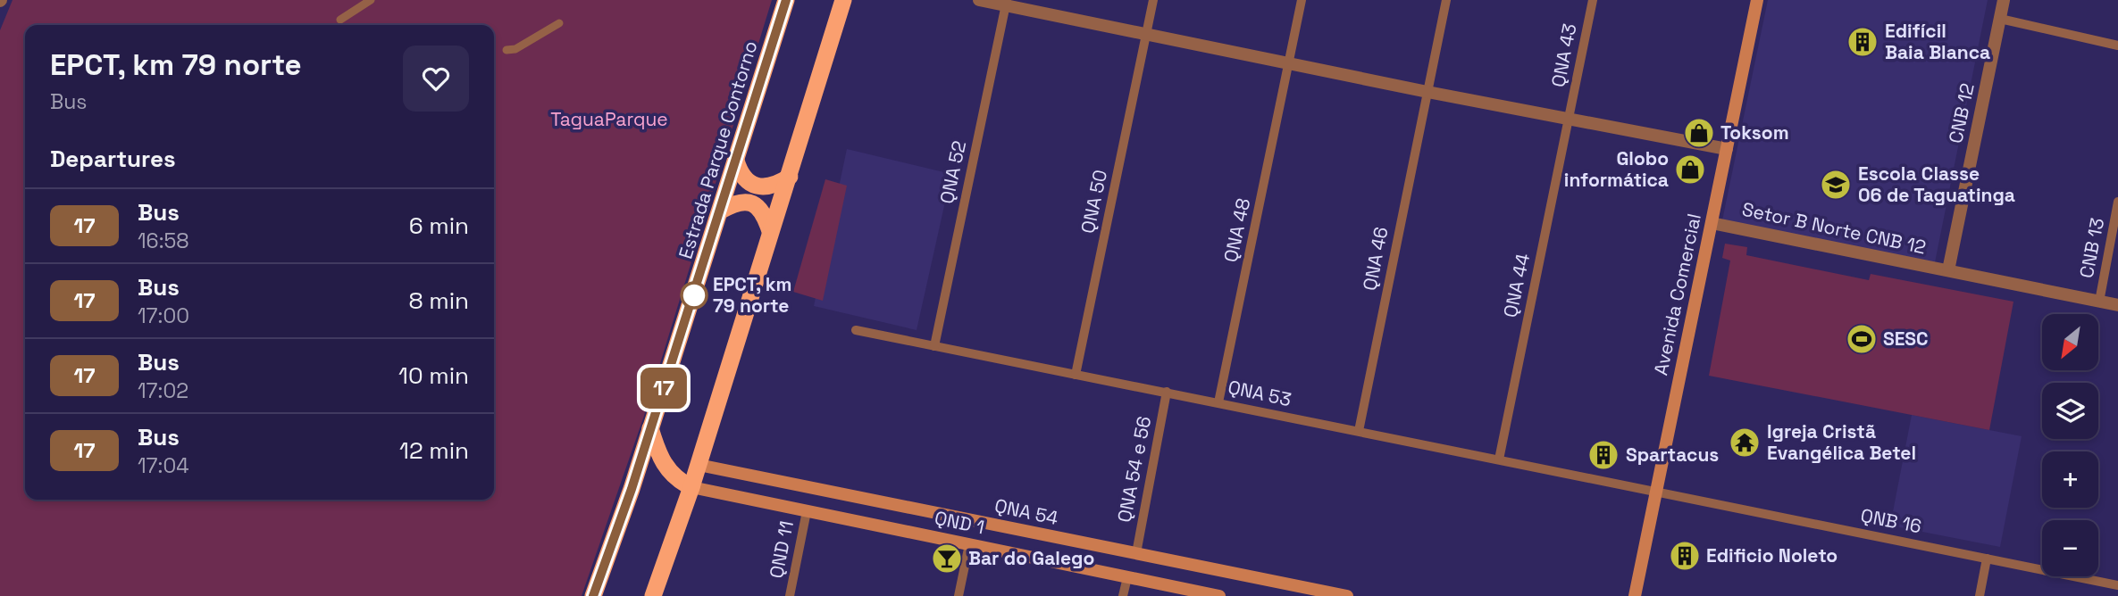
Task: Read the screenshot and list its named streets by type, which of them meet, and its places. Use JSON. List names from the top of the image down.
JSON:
{
  "streets": {
    "highway": ["Estrada Parque Contorno"],
    "main road": ["Avenida Comercial", "QNA 54", "QND 1"],
    "street": [
      "QNA 43",
      "CNB 12",
      "QNA 52",
      "QNA 50",
      "Setor B Norte CNB 12",
      "QNA 48",
      "CNB 13",
      "QNA 46",
      "QNA 44",
      "QNA 53",
      "QNA 54 e 56",
      "QNB 16",
      "QND 11"
    ]
  },
  "crossings": [
    ["QNA 43", "QNA 44"],
    ["CNB 12", "Setor B Norte CNB 12"],
    ["QNA 52", "QNA 53"],
    ["QNA 50", "QNA 53"],
    ["Setor B Norte CNB 12", "CNB 13"],
    ["Setor B Norte CNB 12", "Avenida Comercial"],
    ["QNA 48", "QNA 53"],
    ["QNA 46", "QNA 53"],
    ["QNA 44", "QNA 53"],
    ["Avenida Comercial", "QNA 53"],
    ["Avenida Comercial", "QNB 16"],
    ["QNA 53", "QNA 54 e 56"],
    ["QNA 53", "QNB 16"],
    ["QNA 54 e 56", "QNA 54"],
    ["QND 1", "QND 11"]
  ],
  "parks": ["TaguaParque"],
  "places": {
    "building": ["Edifícil Baia Blanca", "Spartacus", "Edificio Noleto"],
    "shop": ["Toksom", "Globo informática"],
    "school or university": ["Escola Classe 06 de Taguatinga"],
    "other": ["EPCT, km 79 norte"],
    "sports": ["SESC"],
    "temple": ["Igreja Cristã Evangélica Betel"],
    "bar": ["Bar do Galego"]
  },
  "lines": ["bus line 17"],
  "north": "bottom left",
  "page": {
    "on_map": "17",
    "heading": [
      ["EPCT, km 79 norte", "Bus"],
      "Departures"
    ],
    "list": [
      {
        "mark": "17",
        "name": "Bus",
        "note": "16:58",
        "value": "6 min"
      },
      {
        "mark": "17",
        "name": "Bus",
        "note": "17:00",
        "value": "8 min"
      },
      {
        "mark": "17",
        "name": "Bus",
        "note": "17:02",
        "value": "10 min"
      },
      {
        "mark": "17",
        "name": "Bus",
        "note": "17:04",
        "value": "12 min"
      }
    ],
    "map_buttons": ["+", "−"]
  }
}
